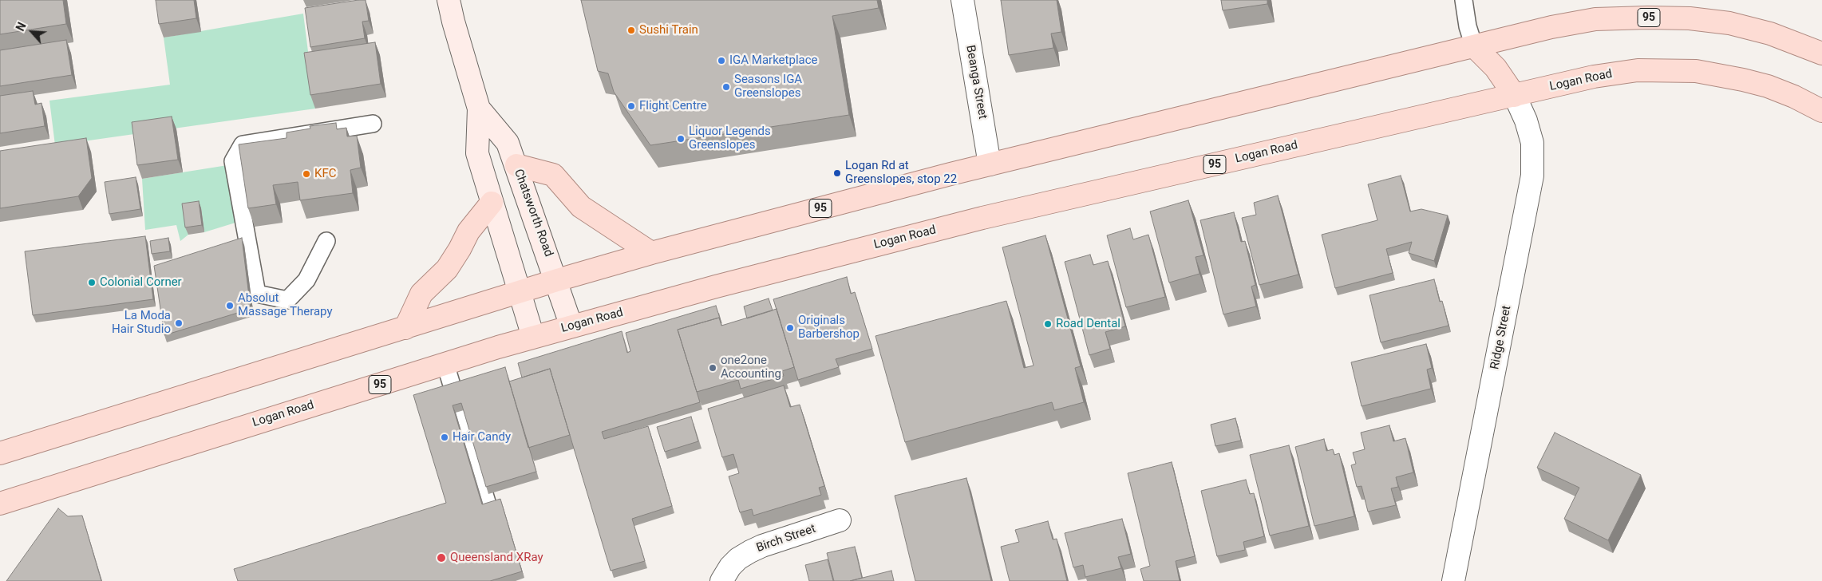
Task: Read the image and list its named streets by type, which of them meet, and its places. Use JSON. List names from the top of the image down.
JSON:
{
  "streets": {
    "main road": ["95", "Logan Road", "Chatsworth Road"],
    "street": ["Beanga Street", "Ridge Street", "Birch Street"]
  },
  "crossings": [
    ["95", "Beanga Street"],
    ["95", "Chatsworth Road"],
    ["Logan Road", "Chatsworth Road"],
    ["Logan Road", "Ridge Street"]
  ],
  "places": [
    "Sushi Train",
    "IGA Marketplace",
    "Seasons IGA Greenslopes",
    "Flight Centre",
    "Liquor Legends Greenslopes",
    "Logan Rd at Greenslopes, stop 22",
    "KFC",
    "Colonial Corner",
    "Absolut Massage Therapy",
    "La Moda Hair Studio",
    "Road Dental",
    "Originals Barbershop",
    "one2one Accounting",
    "Hair Candy",
    "Queensland XRay"
  ],
  "north": "top left"
}
